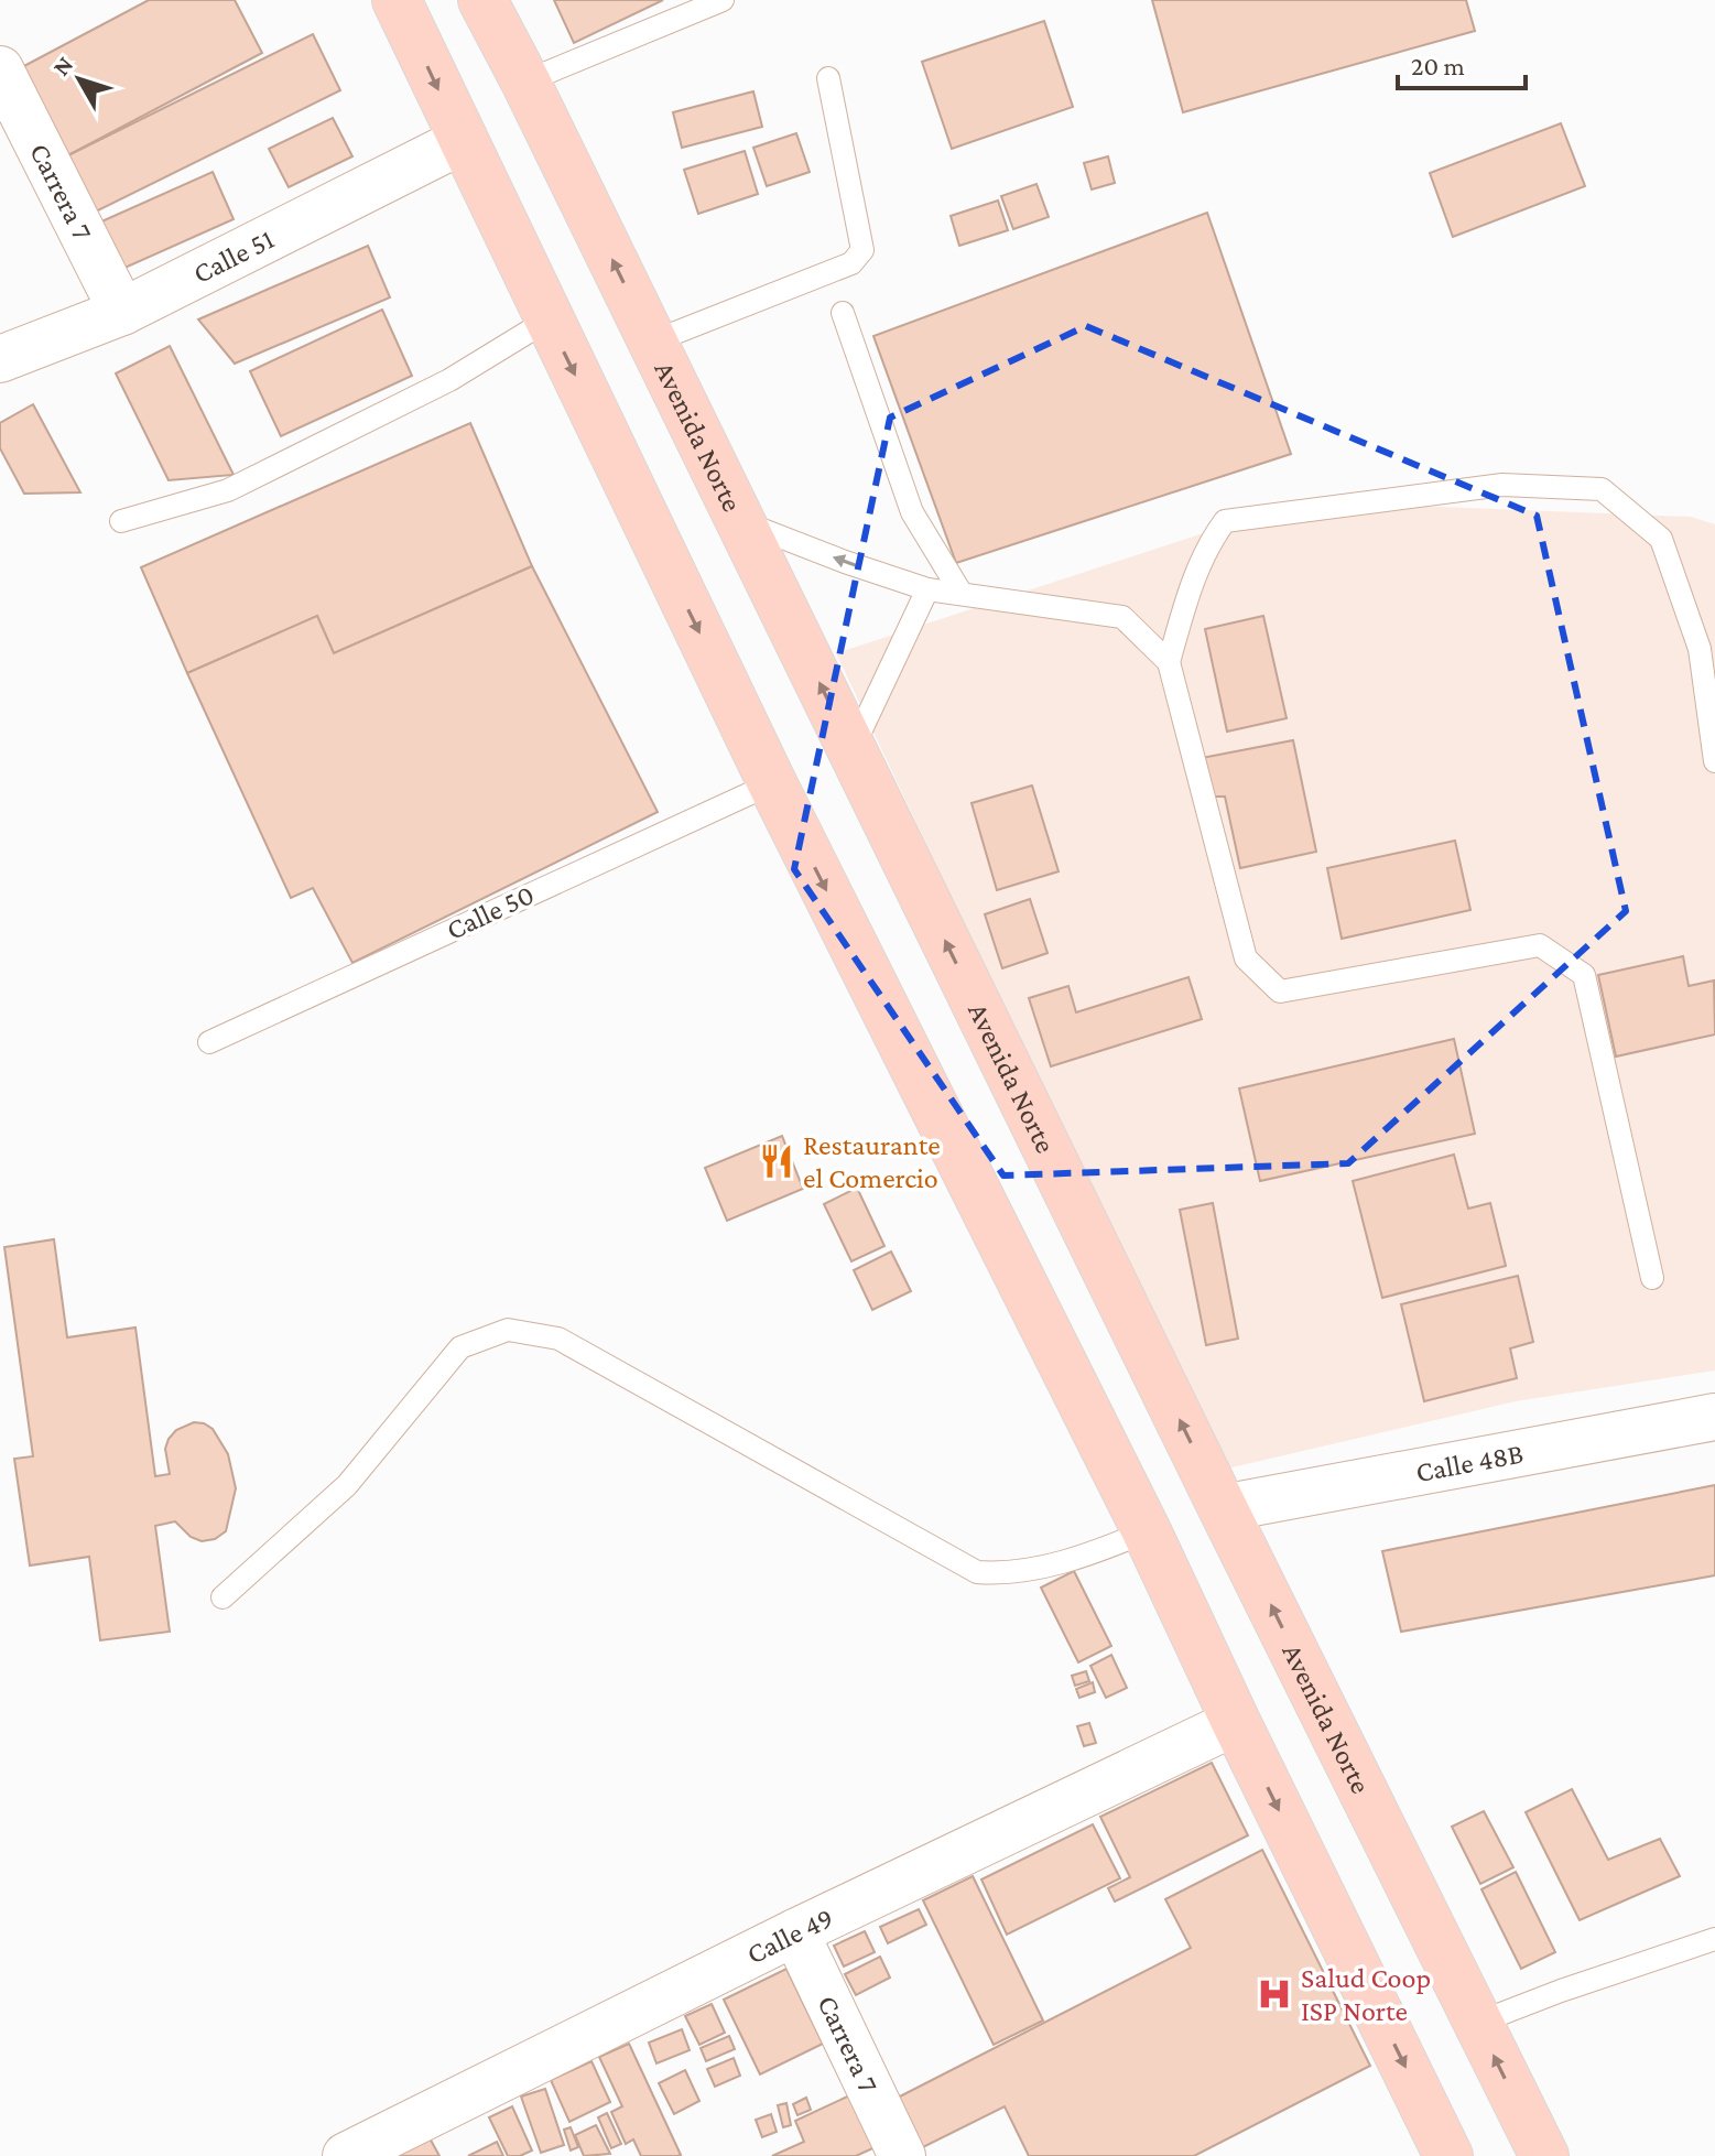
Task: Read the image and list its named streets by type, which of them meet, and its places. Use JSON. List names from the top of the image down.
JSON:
{
  "streets": {
    "main road": ["Avenida Norte"],
    "street": [
      "Carrera 7",
      "Calle 51",
      "Calle 48B",
      "Calle 49"
    ],
    "lane": ["Calle 50"]
  },
  "crossings": [
    ["Carrera 7", "Calle 51"],
    ["Carrera 7", "Calle 49"],
    ["Avenida Norte", "Calle 48B"]
  ],
  "places": {
    "restaurant": ["Restaurante el Comercio"],
    "hospital": ["Salud Coop ISP Norte"]
  },
  "scale_bar": "20 m",
  "north": "top left"
}
